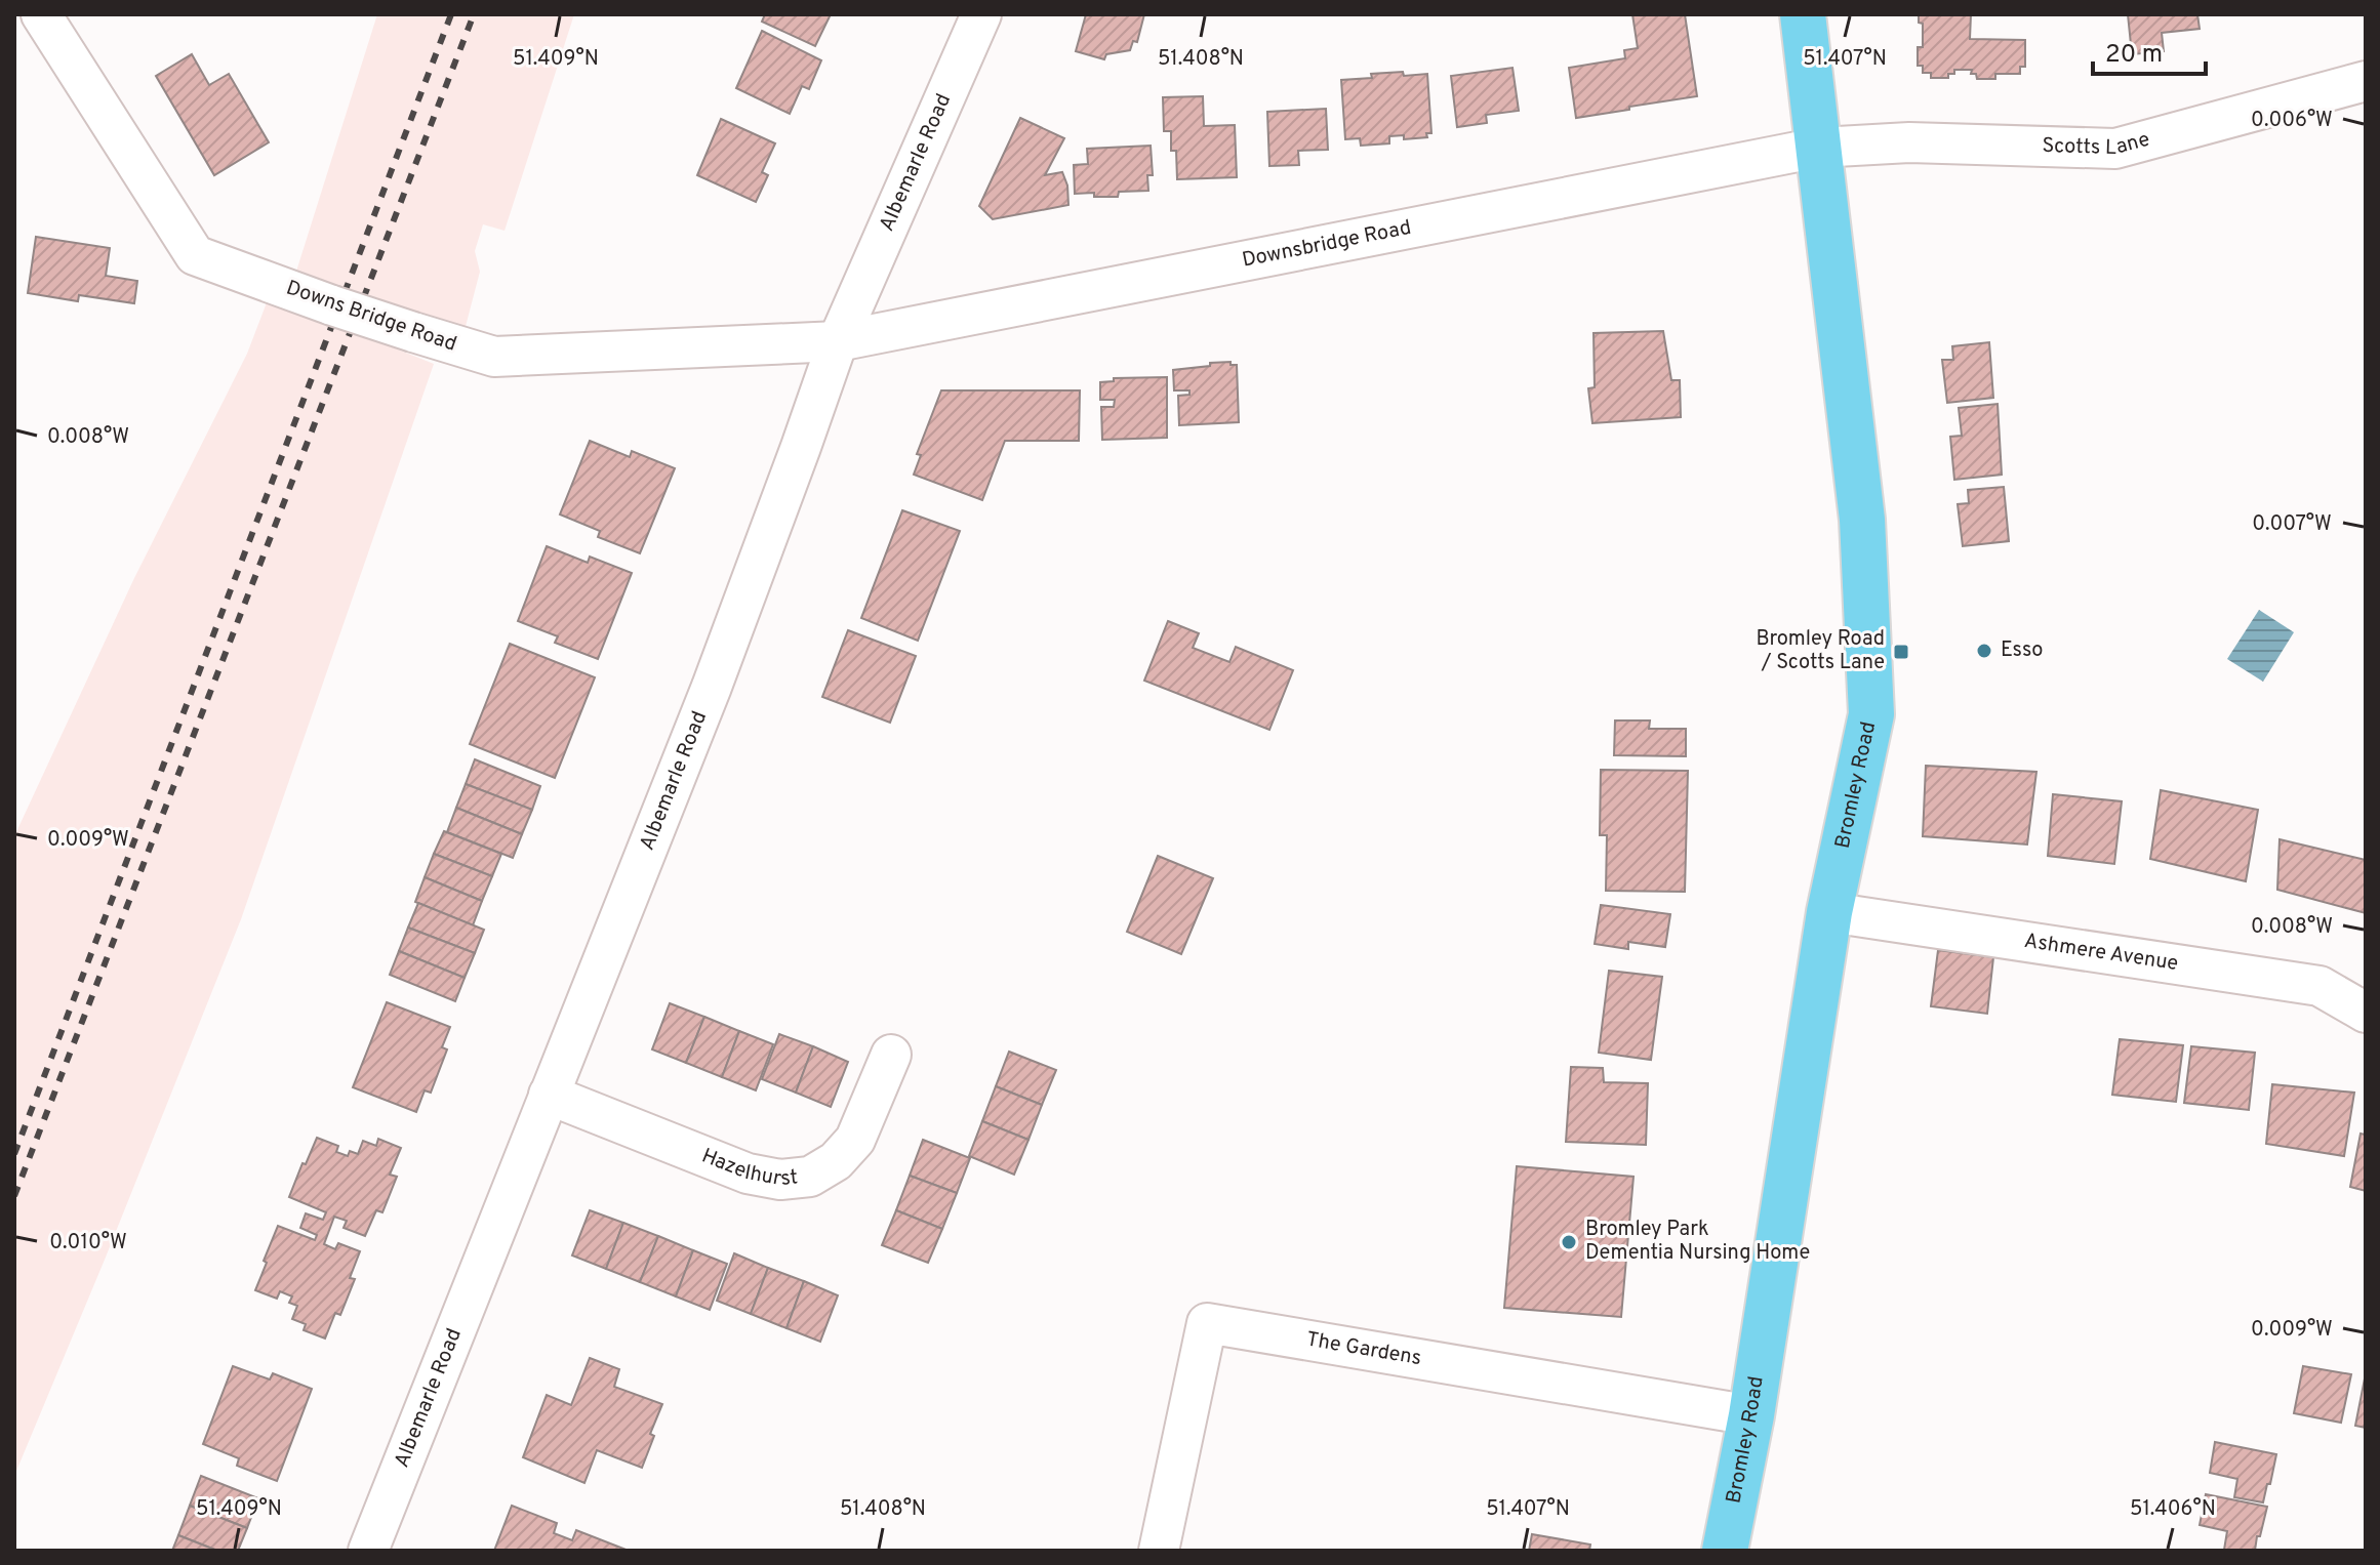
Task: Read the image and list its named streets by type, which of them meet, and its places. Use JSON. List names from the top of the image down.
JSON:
{
  "streets": {
    "main road": ["Bromley Road"],
    "street": [
      "Scotts Lane",
      "Albemarle Road",
      "Downsbridge Road",
      "Downs Bridge Road",
      "Ashmere Avenue",
      "Hazelhurst",
      "The Gardens"
    ]
  },
  "crossings": [
    ["Scotts Lane", "Downsbridge Road"],
    ["Scotts Lane", "Bromley Road"],
    ["Albemarle Road", "Downsbridge Road"],
    ["Albemarle Road", "Downs Bridge Road"],
    ["Albemarle Road", "Hazelhurst"],
    ["Downsbridge Road", "Downs Bridge Road"],
    ["Downsbridge Road", "Bromley Road"],
    ["Bromley Road", "Ashmere Avenue"],
    ["Bromley Road", "The Gardens"]
  ],
  "places": {
    "other": ["Esso", "Bromley Park Dementia Nursing Home"],
    "transit": ["Bromley Road / Scotts Lane"]
  },
  "scale_bar": "20 m",
  "coordinates": [
    "51.409°N",
    "51.408°N",
    "51.407°N",
    "0.006°W",
    "0.008°W",
    "0.007°W",
    "0.009°W",
    "0.010°W",
    "51.406°N"
  ]
}
